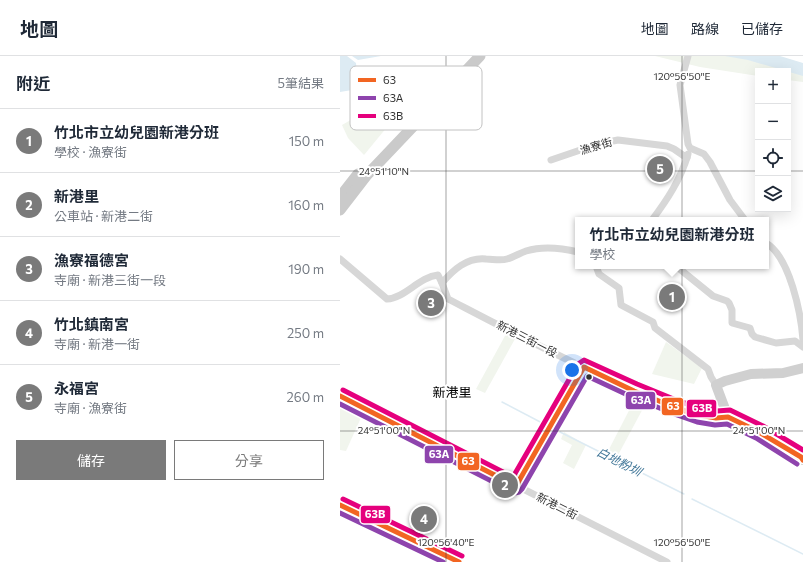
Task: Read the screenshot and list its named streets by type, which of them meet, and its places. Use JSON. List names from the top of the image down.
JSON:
{
  "streets": {
    "street": ["漁寮街", "新港三街一段", "新港二街"]
  },
  "districts": ["新港里"],
  "water": ["白地粉圳"],
  "lines": ["transit line 63B", "transit line 63", "transit line 63A"],
  "legend": ["63", "63A", "63B"],
  "page": {
    "header": "地圖",
    "nav": ["地圖", "路線", "已儲存"],
    "heading": ["附近", "5筆結果"],
    "map_buttons": ["+", "−"],
    "list": [
      {
        "mark": "1",
        "name": "竹北市立幼兒園新港分班",
        "note": "學校 · 漁寮街",
        "value": "150 m"
      },
      {
        "mark": "2",
        "name": "新港里",
        "note": "公車站 · 新港二街",
        "value": "160 m"
      },
      {
        "mark": "3",
        "name": "漁寮福德宮",
        "note": "寺廟 · 新港三街一段",
        "value": "190 m"
      },
      {
        "mark": "4",
        "name": "竹北鎮南宮",
        "note": "寺廟 · 新港一街",
        "value": "250 m"
      },
      {
        "mark": "5",
        "name": "永福宮",
        "note": "寺廟 · 漁寮街",
        "value": "260 m"
      }
    ],
    "pins": [
      "5",
      "1",
      "3",
      "2",
      "4"
    ],
    "popup": ["竹北市立幼兒園新港分班", "學校"],
    "buttons": ["儲存", "分享"]
  },
  "coordinates": [
    "120°56'50\"E",
    "24°51'10\"N",
    "24°51'00\"N",
    "120°56'40\"E"
  ]
}
